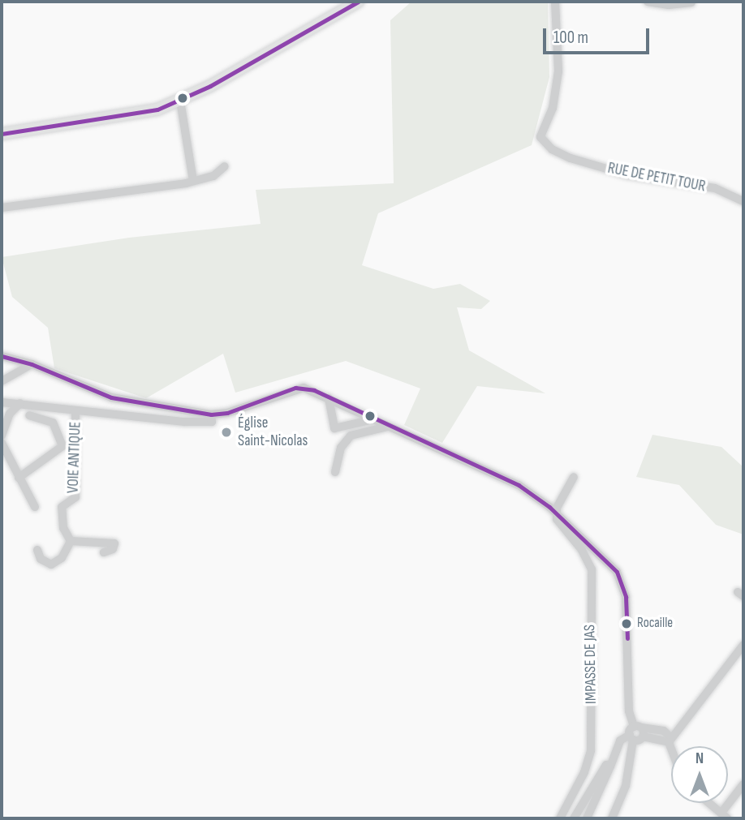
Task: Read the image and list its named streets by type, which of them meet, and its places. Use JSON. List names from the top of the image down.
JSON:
{
  "streets": {
    "street": ["RUE DE PETIT TOUR", "VOIE ANTIQUE", "IMPASSE DE JAS"]
  },
  "places": ["Église Saint-Nicolas", "Rocaille"],
  "scale_bar": "100 m",
  "north": "top"
}
